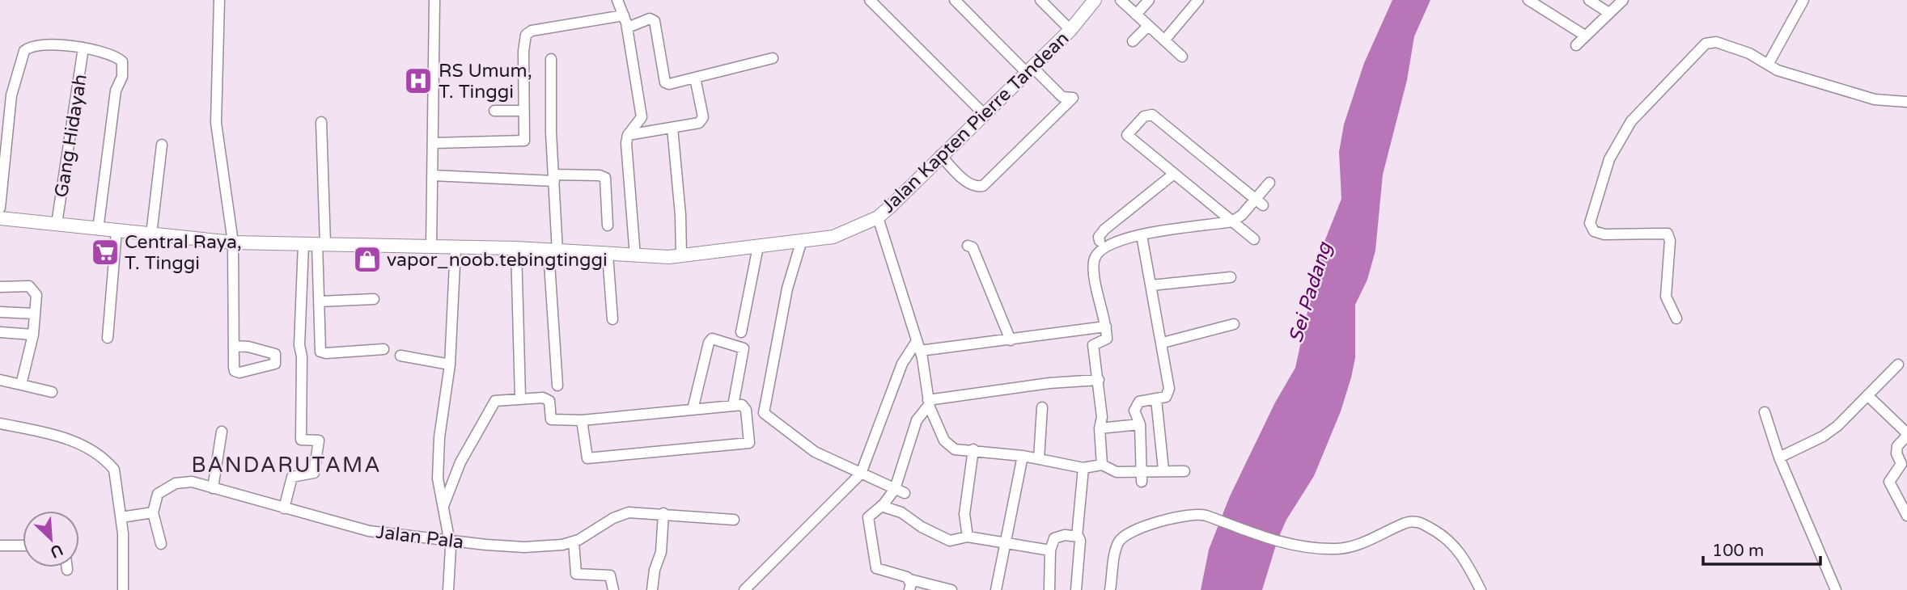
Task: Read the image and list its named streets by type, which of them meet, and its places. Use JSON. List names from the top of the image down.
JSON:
{
  "streets": {
    "main road": ["Jalan Kapten Pierre Tandean"],
    "street": ["Gang Hidayah", "Jalan Pala"]
  },
  "crossings": [
    ["Jalan Kapten Pierre Tandean", "Gang Hidayah"]
  ],
  "districts": ["BANDARUTAMA"],
  "water": ["Sei Padang"],
  "places": {
    "hospital": ["RS Umum, T. Tinggi"],
    "supermarket": ["Central Raya, T. Tinggi"],
    "shop": ["vapor_noob.tebingtinggi"]
  },
  "scale_bar": "100 m",
  "north": "bottom right"
}
